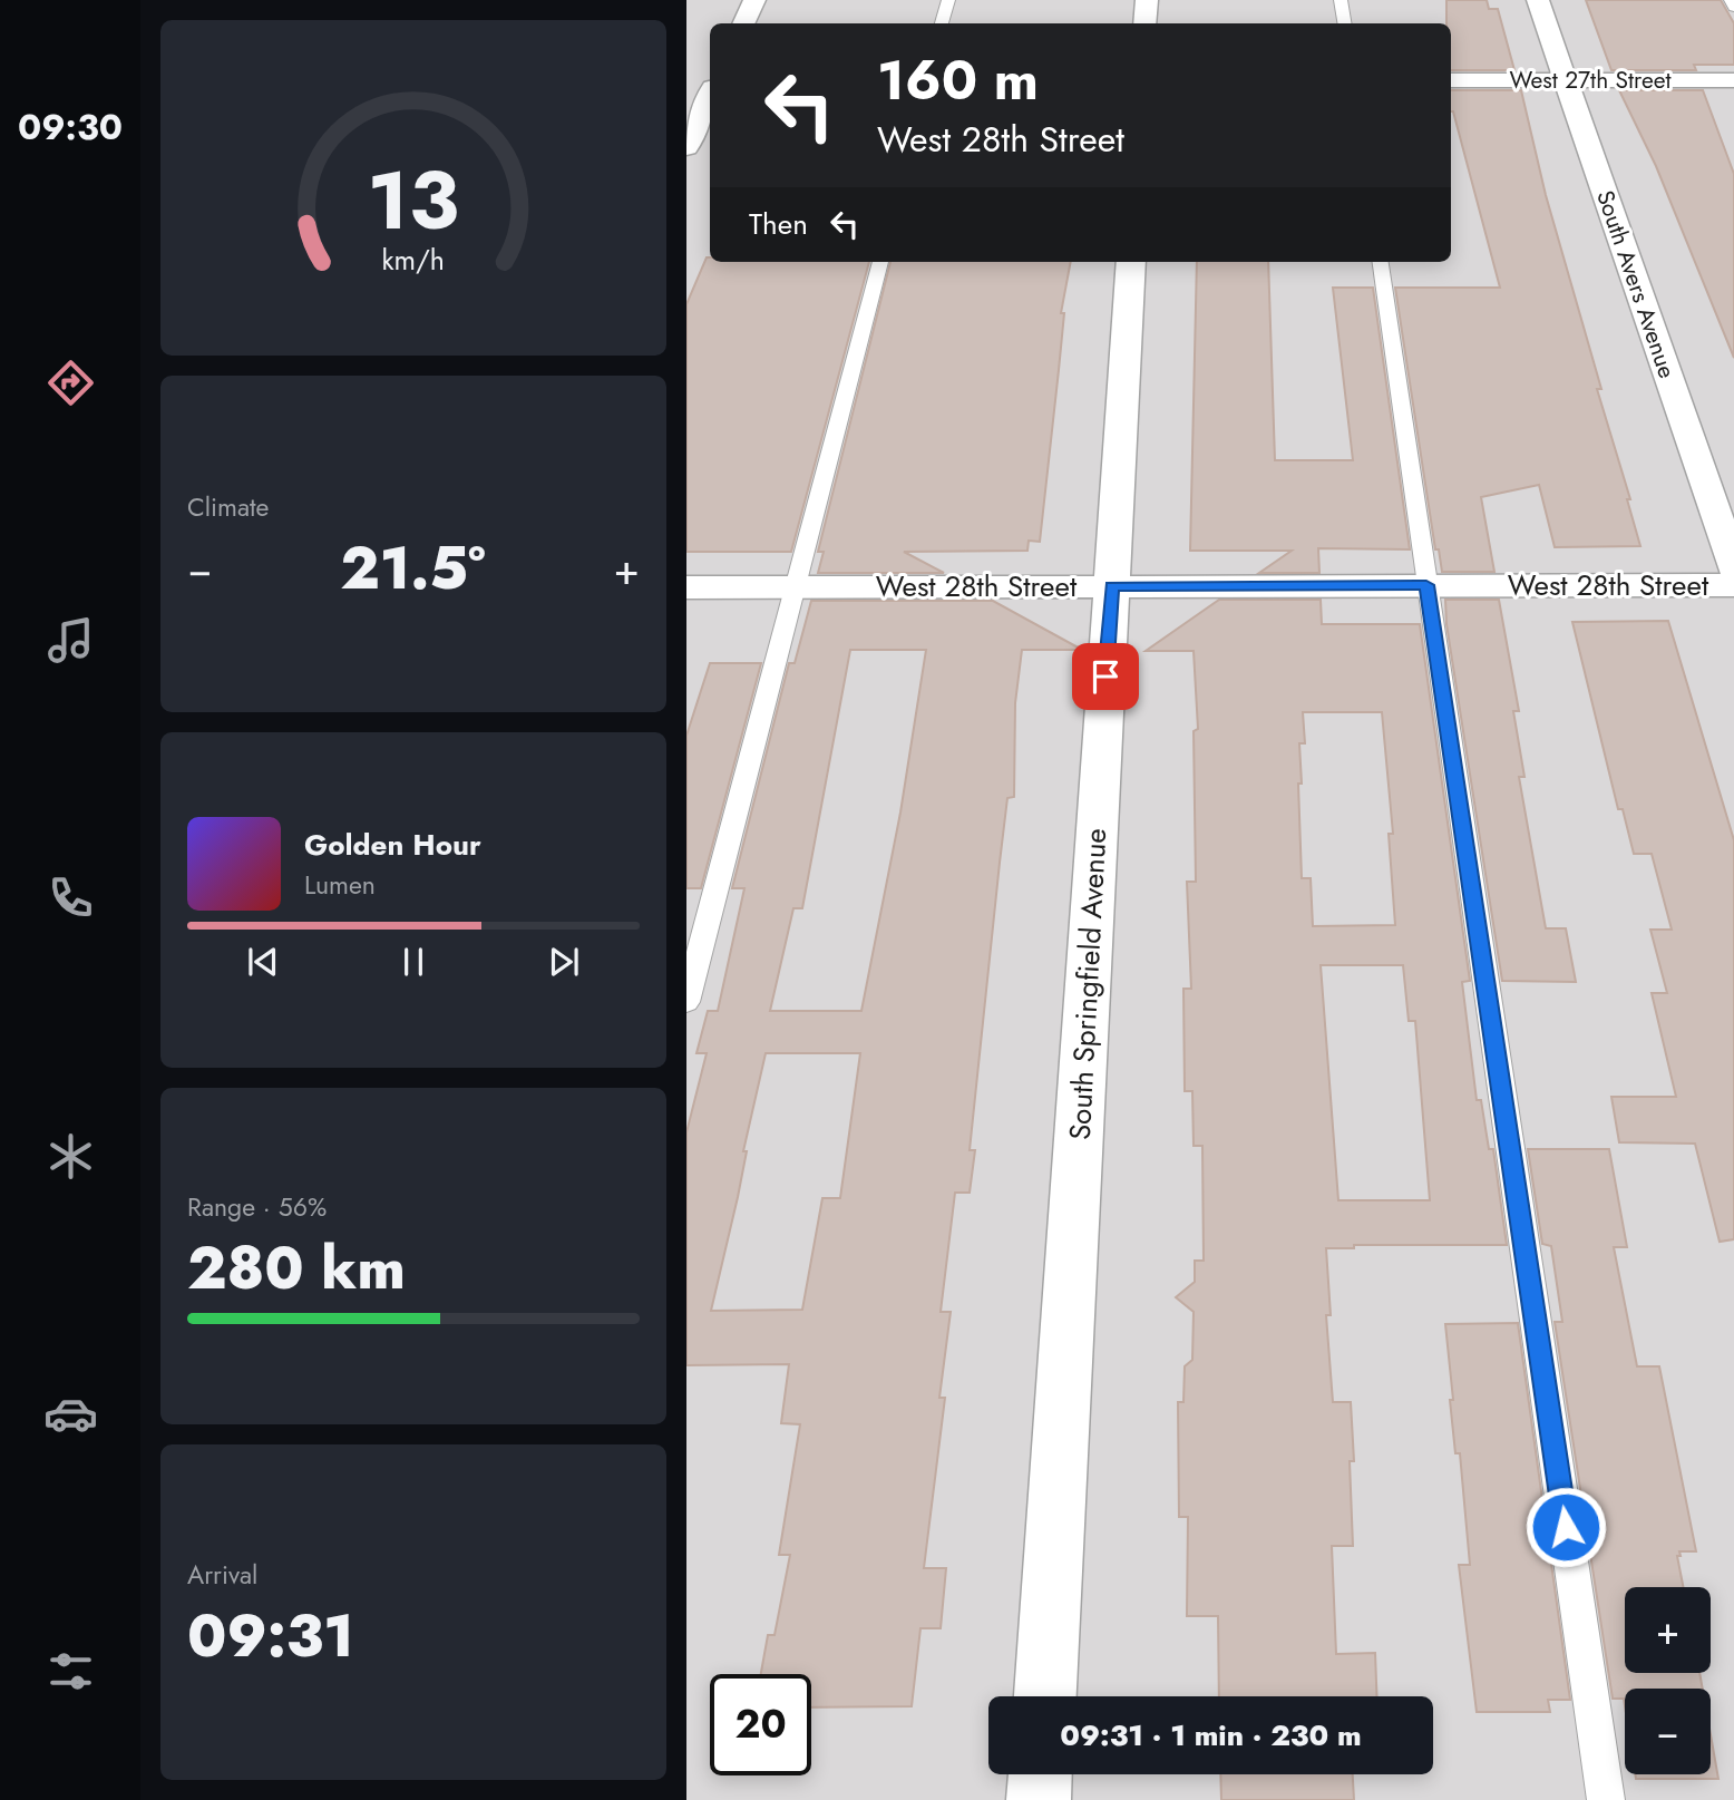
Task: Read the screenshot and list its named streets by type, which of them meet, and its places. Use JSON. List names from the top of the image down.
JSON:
{
  "streets": {
    "street": [
      "West 27th Street",
      "South Avers Avenue",
      "West 28th Street",
      "South Springfield Avenue"
    ]
  },
  "crossings": [
    ["West 27th Street", "South Avers Avenue"],
    ["West 28th Street", "South Springfield Avenue"]
  ],
  "page": {
    "tabs": "09:30",
    "turn": ["160 m", "West 28th Street"],
    "then": "Then",
    "tile": [
      "Climate",
      ["Range · 56%", "280 km"],
      ["Arrival", "09:31"]
    ],
    "heat": ["−", "21.5°", "+"],
    "song": ["Golden Hour", "Lumen"],
    "map_buttons": ["+", "−"],
    "limit": "20",
    "trip": "09:31 · 1 min · 230 m",
    "gauge": ["13", "km/h"]
  }
}
